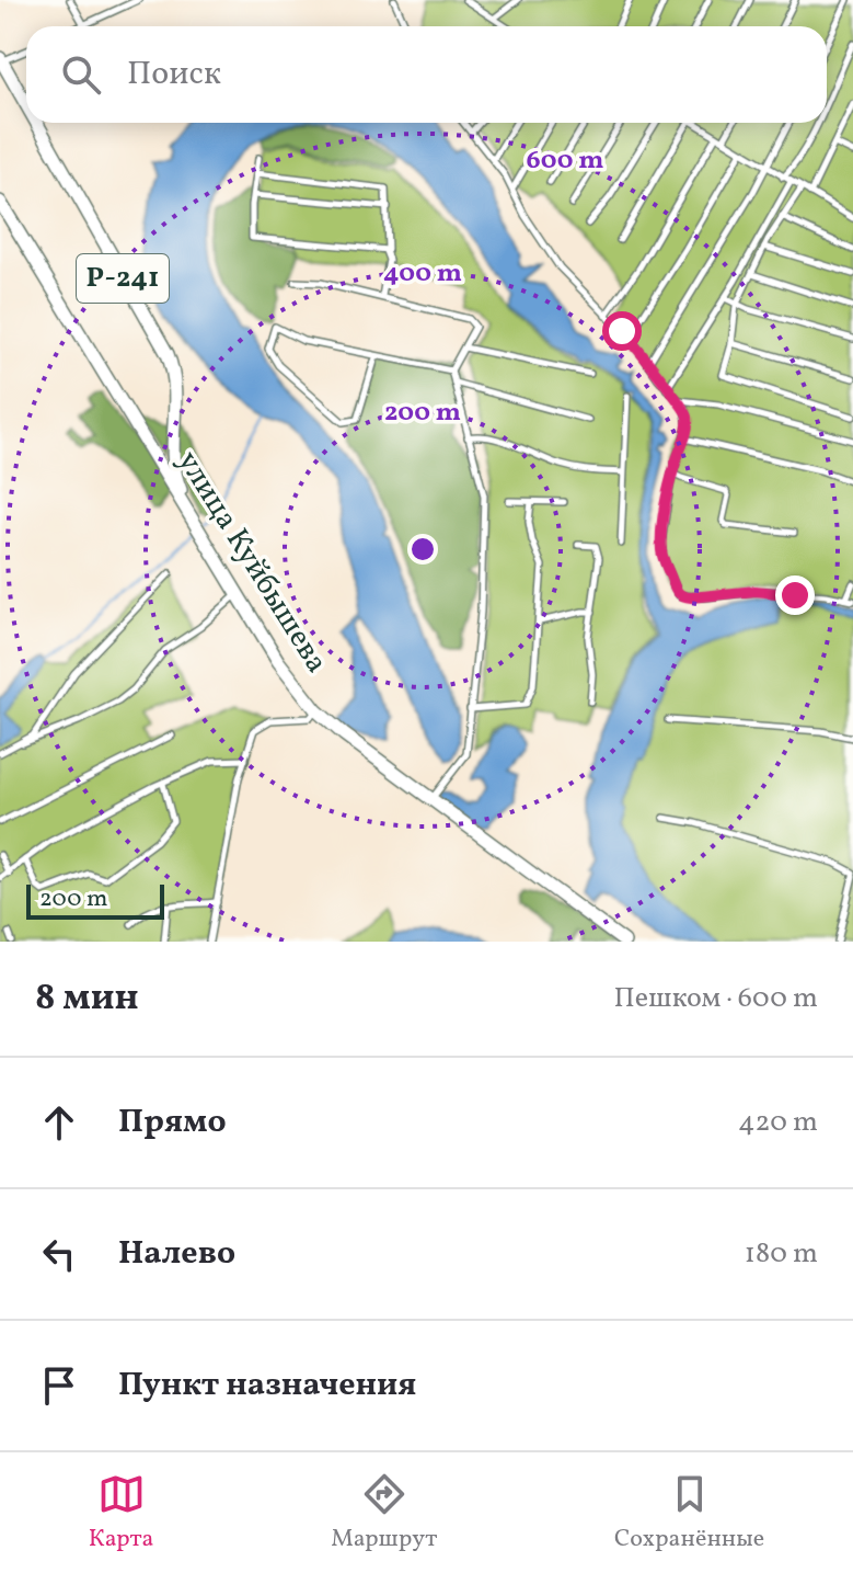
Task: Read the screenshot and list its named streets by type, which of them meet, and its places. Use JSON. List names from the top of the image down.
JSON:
{
  "streets": {
    "highway": ["Р-241", "улица Куйбышева"]
  },
  "crossings": [
    ["Р-241", "улица Куйбышева"]
  ],
  "scale_bar": "200 m",
  "page": {
    "search": "Поиск",
    "scale": "200 m",
    "heading": ["8 мин", "Пешком · 600 m"],
    "list": [
      ["Прямо", "420 m"],
      ["Налево", "180 m"],
      "Пункт назначения"
    ],
    "nav": ["Карта", "Маршрут", "Сохранённые"]
  },
  "rings": ["600 m", "400 m", "200 m"]
}
